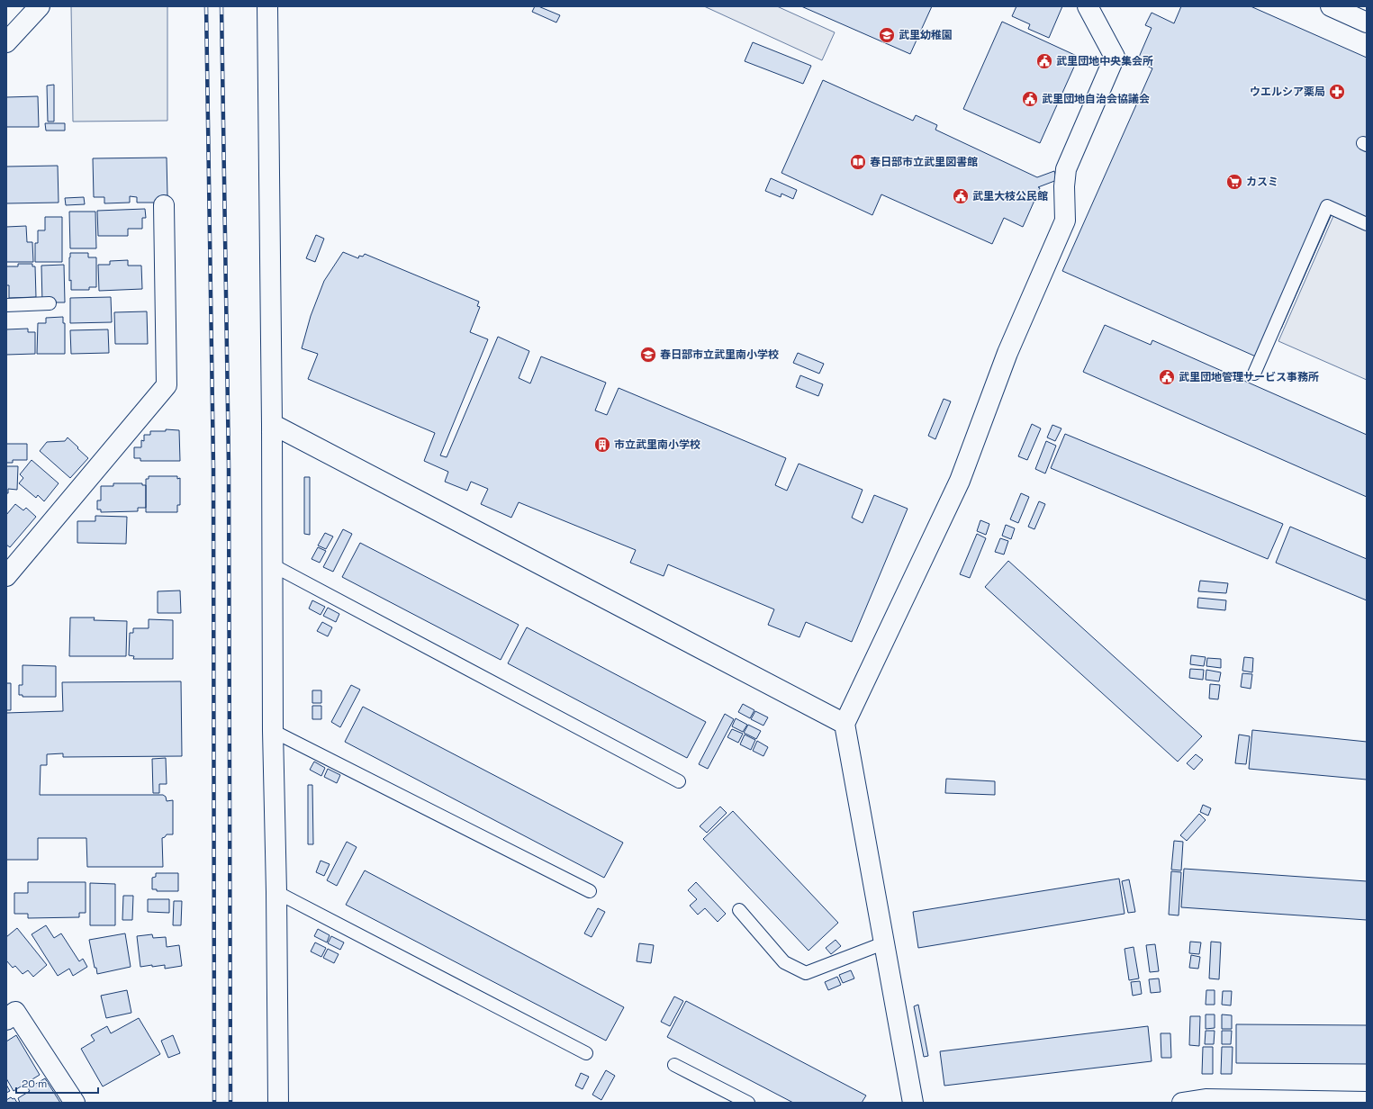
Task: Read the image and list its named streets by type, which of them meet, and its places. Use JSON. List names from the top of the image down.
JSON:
{
  "places": {
    "school or university": ["武里幼稚園", "春日部市立武里南小学校"],
    "public building": [
      "武里団地中央集会所",
      "武里団地自治会協議会",
      "武里大枝公民館",
      "武里団地管理サービス事務所"
    ],
    "pharmacy": ["ウエルシア薬局"],
    "library": ["春日部市立武里図書館"],
    "supermarket": ["カスミ"],
    "building": ["市立武里南小学校"]
  },
  "scale_bar": "20 m"
}
